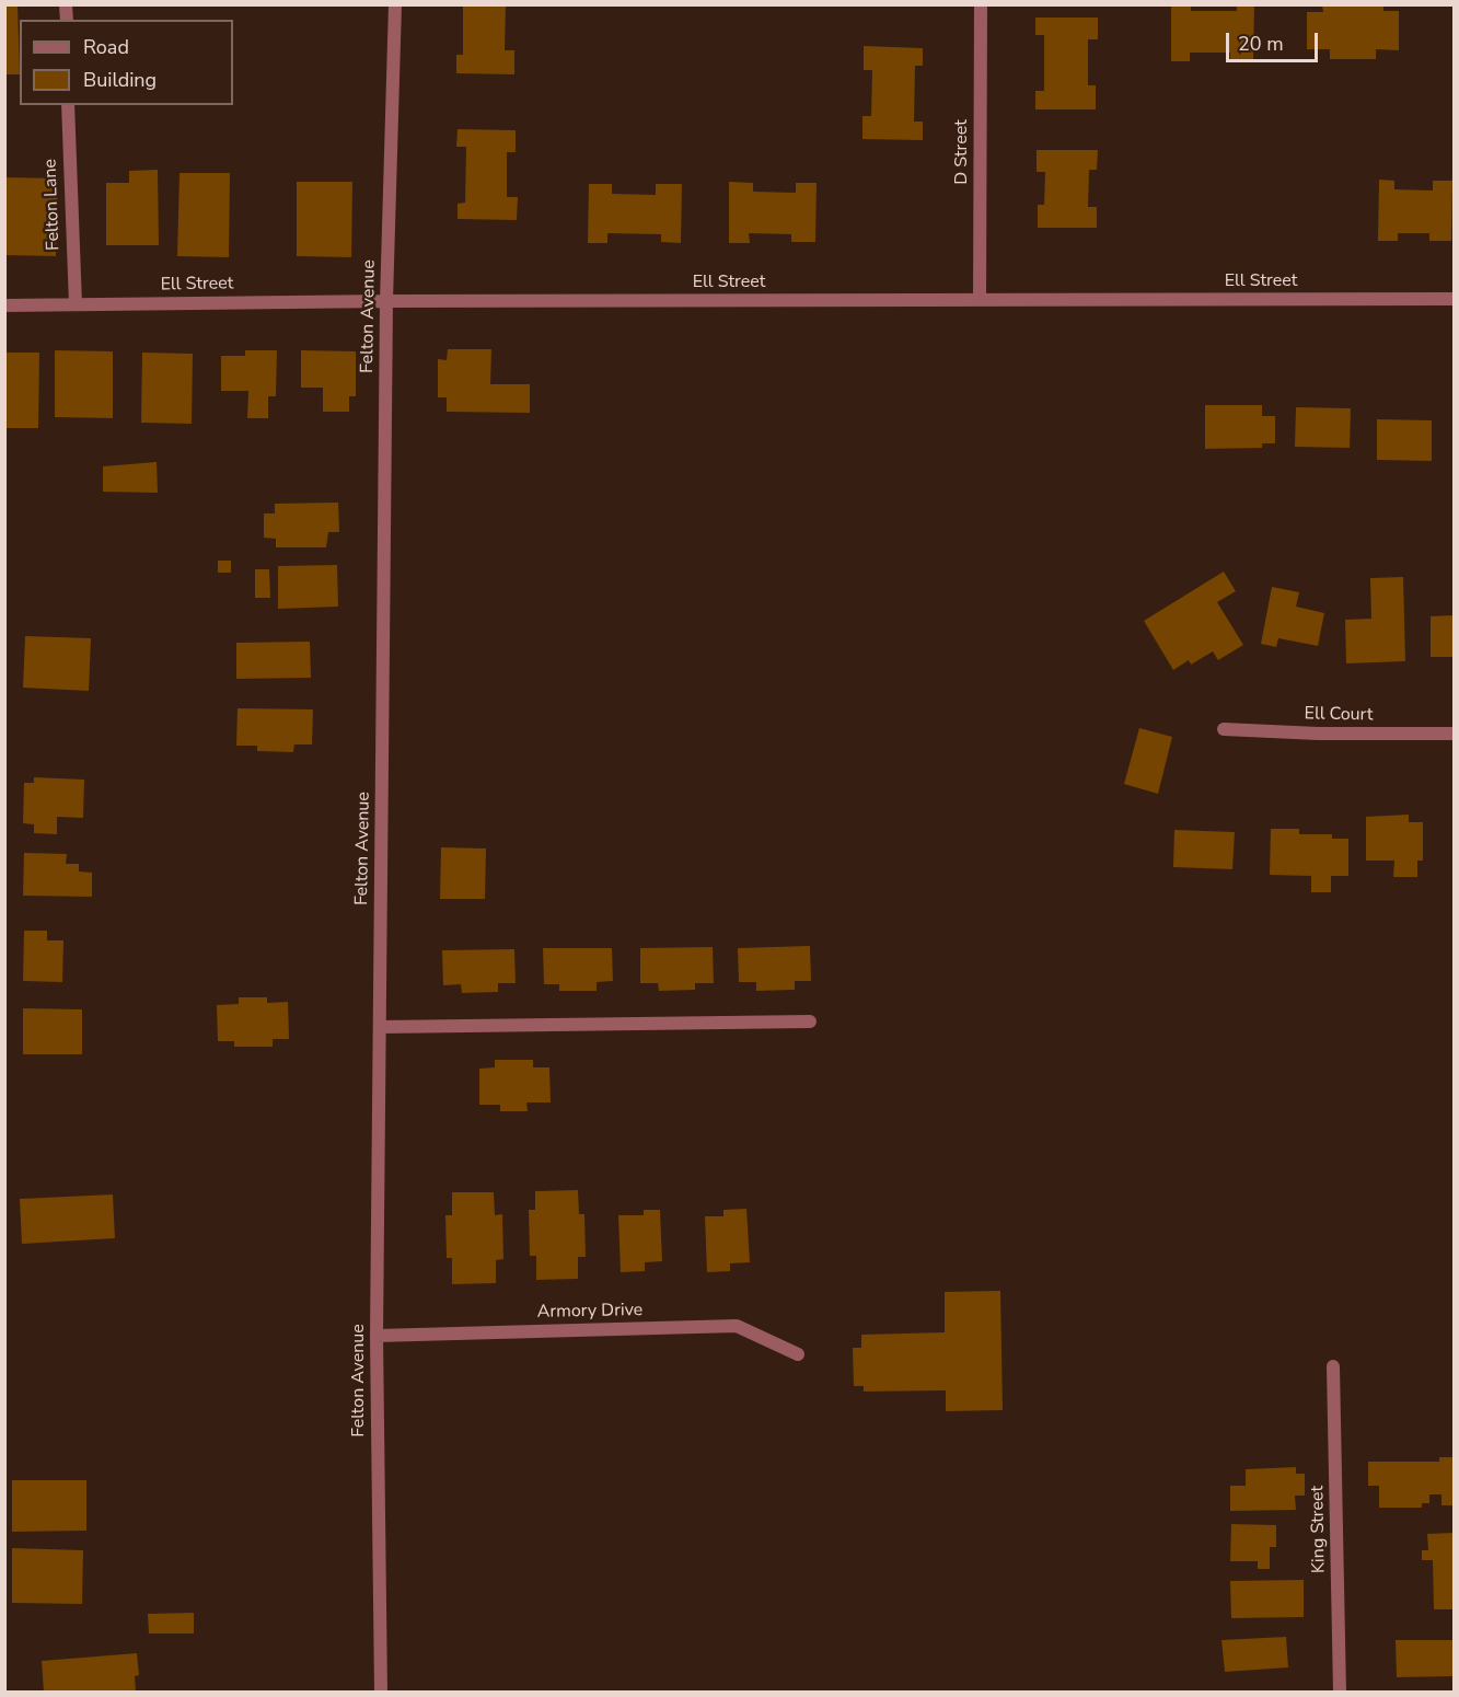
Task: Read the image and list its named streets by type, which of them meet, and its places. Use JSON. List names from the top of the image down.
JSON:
{
  "streets": {
    "street": [
      "D Street",
      "Felton Lane",
      "Ell Street",
      "Felton Avenue",
      "Ell Court",
      "Armory Drive",
      "King Street"
    ]
  },
  "crossings": [
    ["D Street", "Ell Street"],
    ["Felton Lane", "Ell Street"],
    ["Ell Street", "Felton Avenue"],
    ["Felton Avenue", "Armory Drive"]
  ],
  "legend": ["Road", "Building"],
  "scale_bar": "20 m"
}
